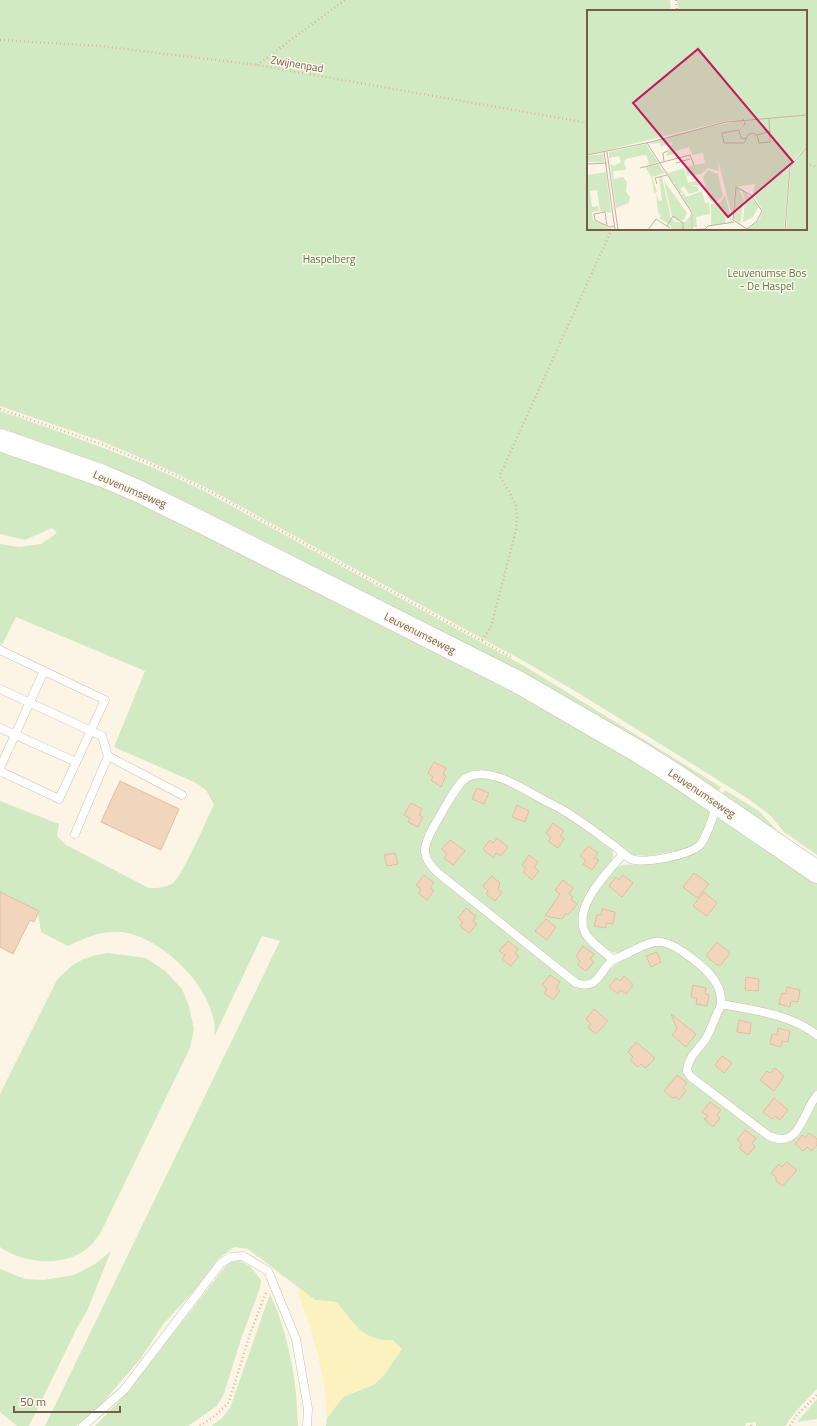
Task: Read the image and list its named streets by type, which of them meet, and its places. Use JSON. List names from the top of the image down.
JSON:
{
  "streets": {
    "main road": ["Leuvenumseweg"],
    "path": ["Zwijnenpad"]
  },
  "parks": ["Haspelberg", "Leuvenumse Bos - De Haspel"],
  "scale_bar": "50 m"
}
